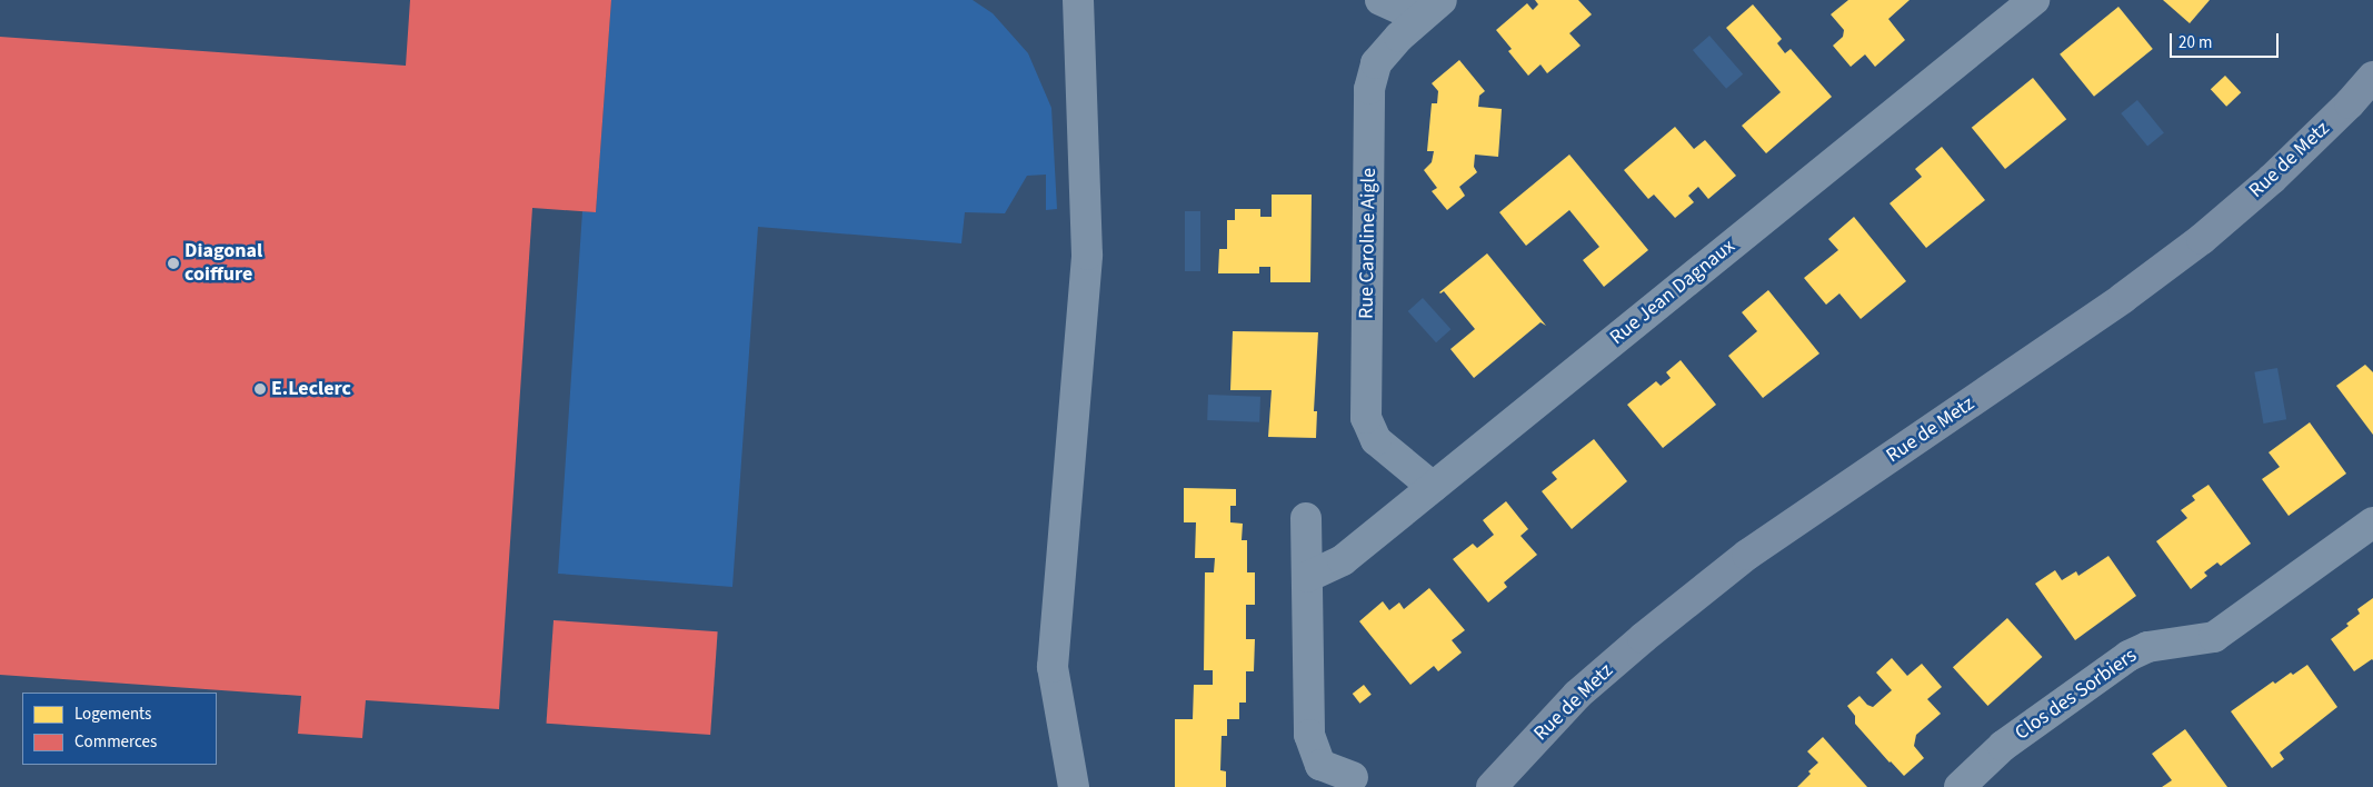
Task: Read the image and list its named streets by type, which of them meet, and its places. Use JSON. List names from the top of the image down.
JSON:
{
  "streets": {
    "main road": ["Rue de Metz"],
    "street": ["Rue Caroline Aigle", "Rue Jean Dagnaux", "Clos des Sorbiers"]
  },
  "crossings": [
    ["Rue Caroline Aigle", "Rue Jean Dagnaux"]
  ],
  "places": ["Diagonal coiffure", "E.Leclerc"],
  "legend": ["Logements", "Commerces"],
  "scale_bar": "20 m"
}
